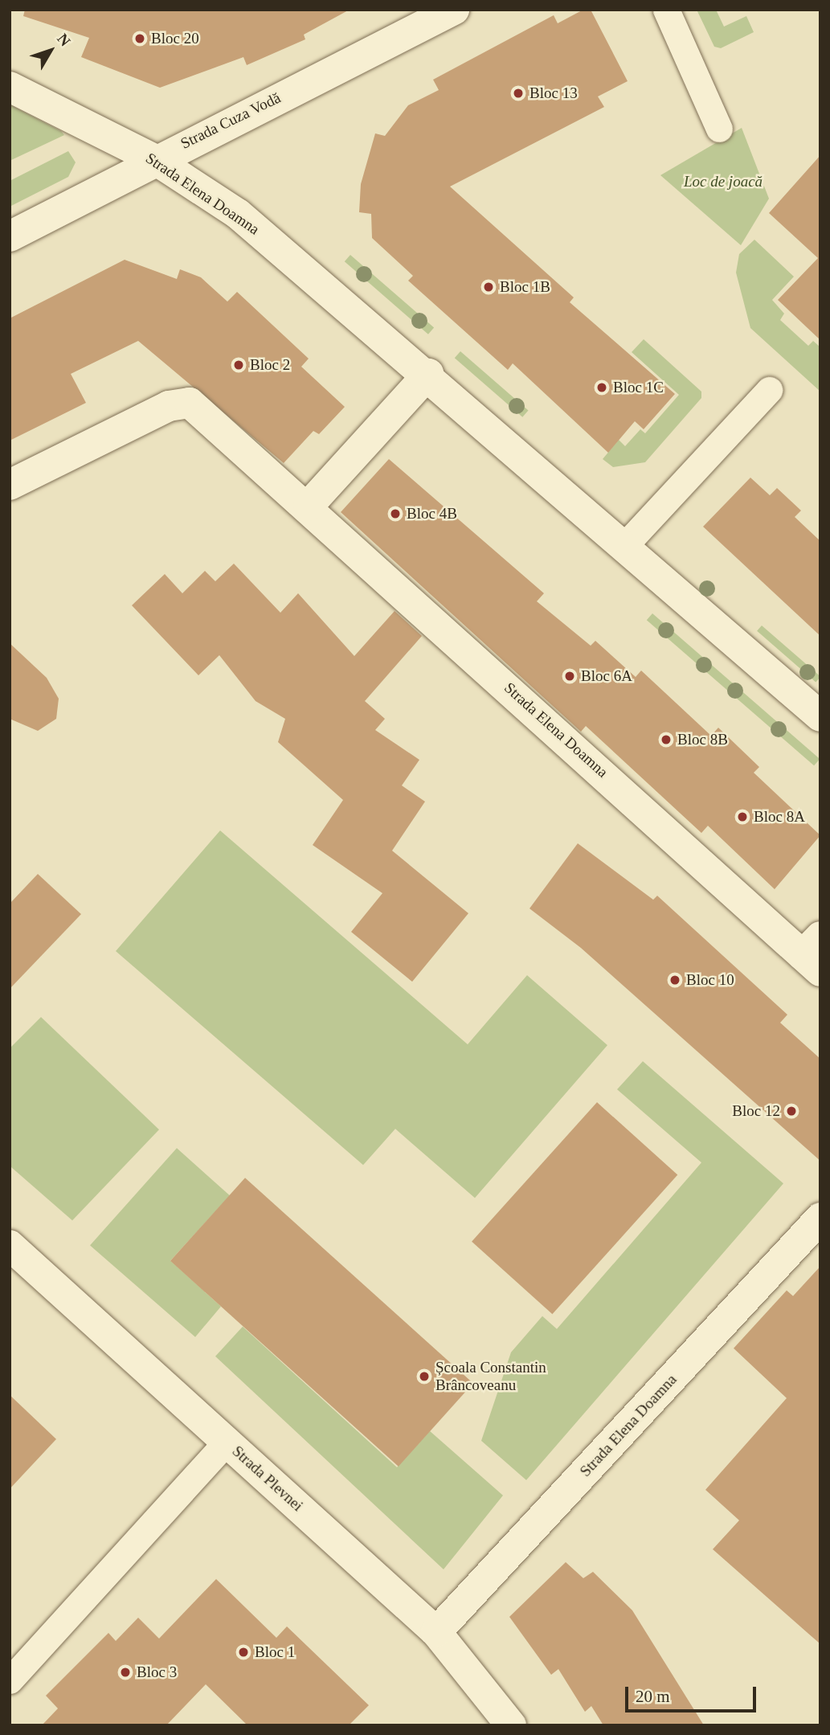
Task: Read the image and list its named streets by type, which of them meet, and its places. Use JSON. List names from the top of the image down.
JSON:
{
  "streets": {
    "street": ["Strada Cuza Vodă", "Strada Elena Doamna", "Strada Plevnei"]
  },
  "crossings": [
    ["Strada Cuza Vodă", "Strada Elena Doamna"],
    ["Strada Elena Doamna", "Strada Plevnei"]
  ],
  "parks": ["Loc de joacă"],
  "places": [
    "Bloc 20",
    "Bloc 13",
    "Bloc 1B",
    "Bloc 2",
    "Bloc 1C",
    "Bloc 4B",
    "Bloc 6A",
    "Bloc 8B",
    "Bloc 8A",
    "Bloc 10",
    "Bloc 12",
    "Școala Constantin Brâncoveanu",
    "Bloc 1",
    "Bloc 3"
  ],
  "scale_bar": "20 m",
  "north": "top right"
}
